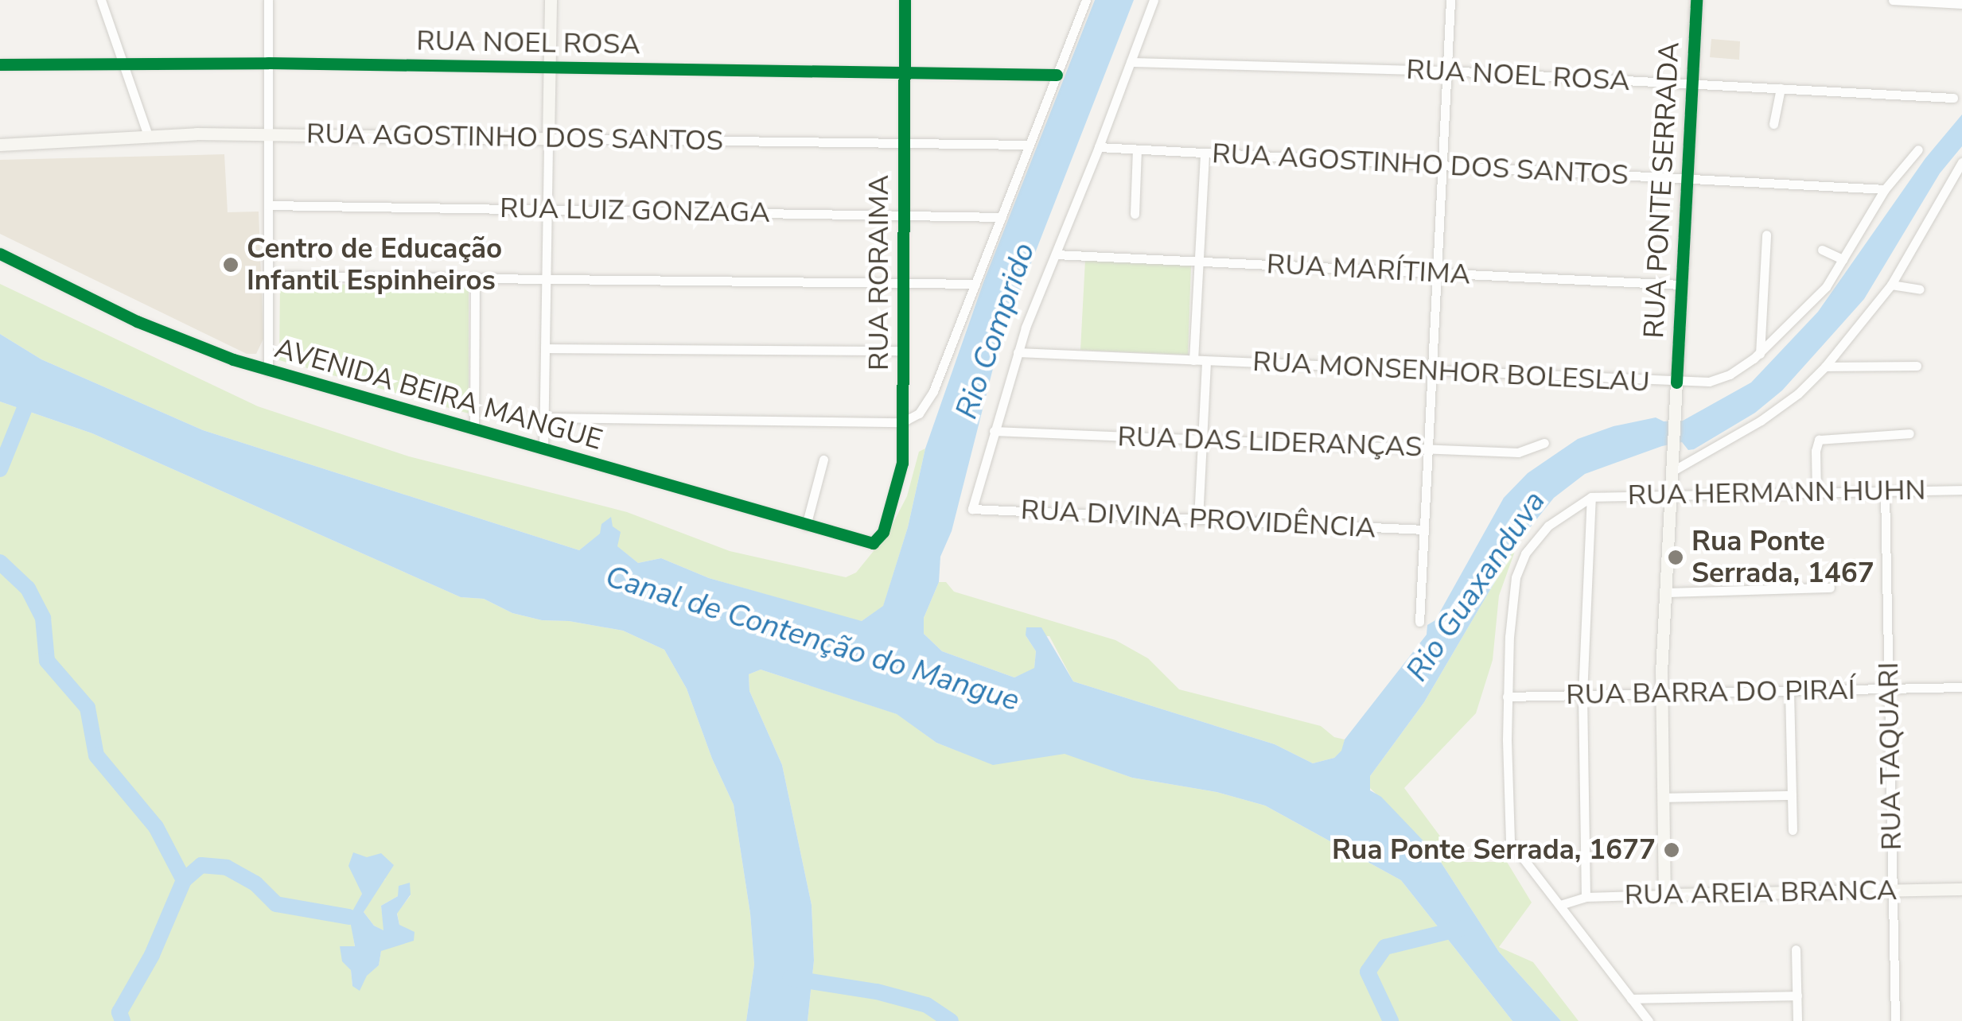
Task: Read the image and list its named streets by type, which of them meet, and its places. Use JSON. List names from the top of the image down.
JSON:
{
  "streets": {
    "street": [
      "RUA NOEL ROSA",
      "RUA AGOSTINHO DOS SANTOS",
      "RUA PONTE SERRADA",
      "RUA LUIZ GONZAGA",
      "RUA MARÍTIMA",
      "RUA RORAIMA",
      "RUA MONSENHOR BOLESLAU",
      "AVENIDA BEIRA MANGUE",
      "RUA DAS LIDERANÇAS",
      "RUA HERMANN HUHN",
      "RUA DIVINA PROVIDÊNCIA",
      "RUA BARRA DO PIRAÍ",
      "RUA TAQUARI",
      "RUA AREIA BRANCA"
    ]
  },
  "crossings": [
    ["RUA NOEL ROSA", "RUA PONTE SERRADA"],
    ["RUA NOEL ROSA", "RUA RORAIMA"],
    ["RUA AGOSTINHO DOS SANTOS", "RUA PONTE SERRADA"],
    ["RUA AGOSTINHO DOS SANTOS", "RUA RORAIMA"],
    ["RUA AGOSTINHO DOS SANTOS", "RUA MONSENHOR BOLESLAU"],
    ["RUA PONTE SERRADA", "RUA MARÍTIMA"],
    ["RUA PONTE SERRADA", "RUA MONSENHOR BOLESLAU"],
    ["RUA PONTE SERRADA", "RUA HERMANN HUHN"],
    ["RUA PONTE SERRADA", "RUA BARRA DO PIRAÍ"],
    ["RUA PONTE SERRADA", "RUA AREIA BRANCA"],
    ["RUA LUIZ GONZAGA", "RUA RORAIMA"],
    ["RUA RORAIMA", "AVENIDA BEIRA MANGUE"],
    ["RUA DAS LIDERANÇAS", "RUA DIVINA PROVIDÊNCIA"],
    ["RUA HERMANN HUHN", "RUA TAQUARI"],
    ["RUA BARRA DO PIRAÍ", "RUA TAQUARI"],
    ["RUA TAQUARI", "RUA AREIA BRANCA"]
  ],
  "water": ["Rio Comprido", "Rio Guaxanduva", "Canal de Contenção do Mangue"],
  "places": ["Centro de Educação Infantil Espinheiros", "Rua Ponte Serrada, 1467", "Rua Ponte Serrada, 1677"]
}
